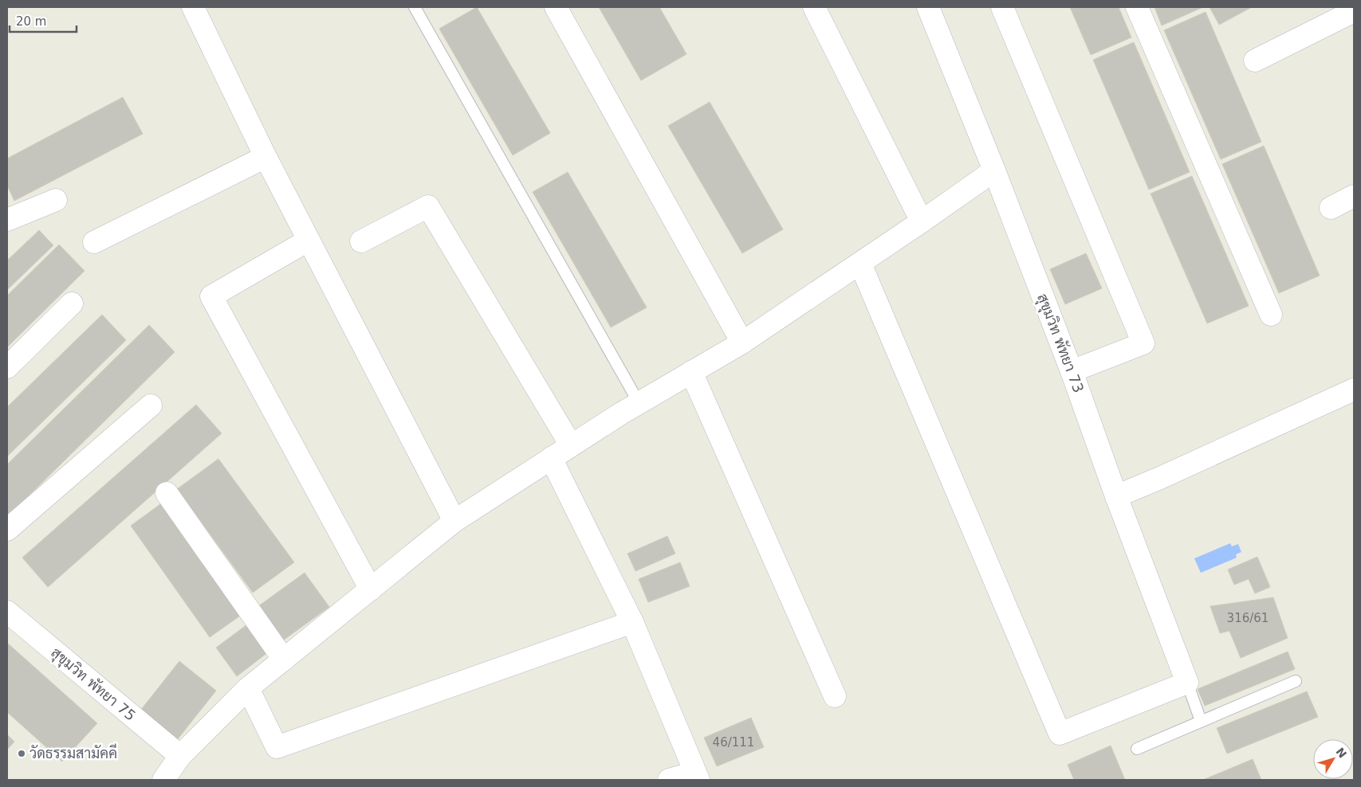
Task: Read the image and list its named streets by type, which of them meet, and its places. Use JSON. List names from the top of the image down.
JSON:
{
  "streets": {
    "street": ["สุขุมวิท พัทยา 73", "สุขุมวิท พัทยา 75"]
  },
  "places": ["วัดธรรมสามัคคี"],
  "house_numbers": ["316/61", "46/111"],
  "scale_bar": "20 m",
  "north": "top right"
}
